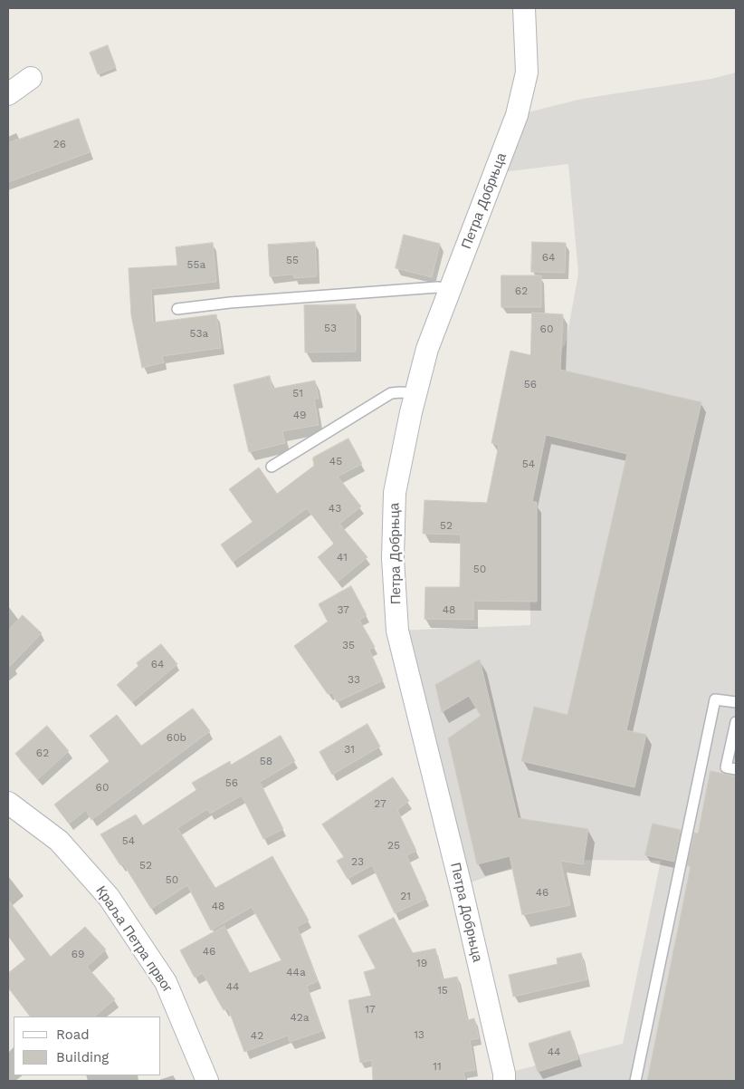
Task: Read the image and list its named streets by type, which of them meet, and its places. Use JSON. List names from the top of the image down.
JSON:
{
  "streets": {
    "street": ["Петра Добрњца", "Краља Петра првог"]
  },
  "house_numbers": [
    "26",
    "64",
    "55",
    "55a",
    "62",
    "53",
    "60",
    "53a",
    "56",
    "51",
    "49",
    "45",
    "54",
    "43",
    "52",
    "41",
    "50",
    "37",
    "48",
    "35",
    "64",
    "33",
    "60b",
    "31",
    "62",
    "58",
    "56",
    "60",
    "27",
    "54",
    "25",
    "23",
    "52",
    "50",
    "46",
    "21",
    "48",
    "46",
    "69",
    "19",
    "44a",
    "44",
    "15",
    "17",
    "42a",
    "13",
    "42",
    "44",
    "11"
  ],
  "legend": ["Road", "Building"]
}
